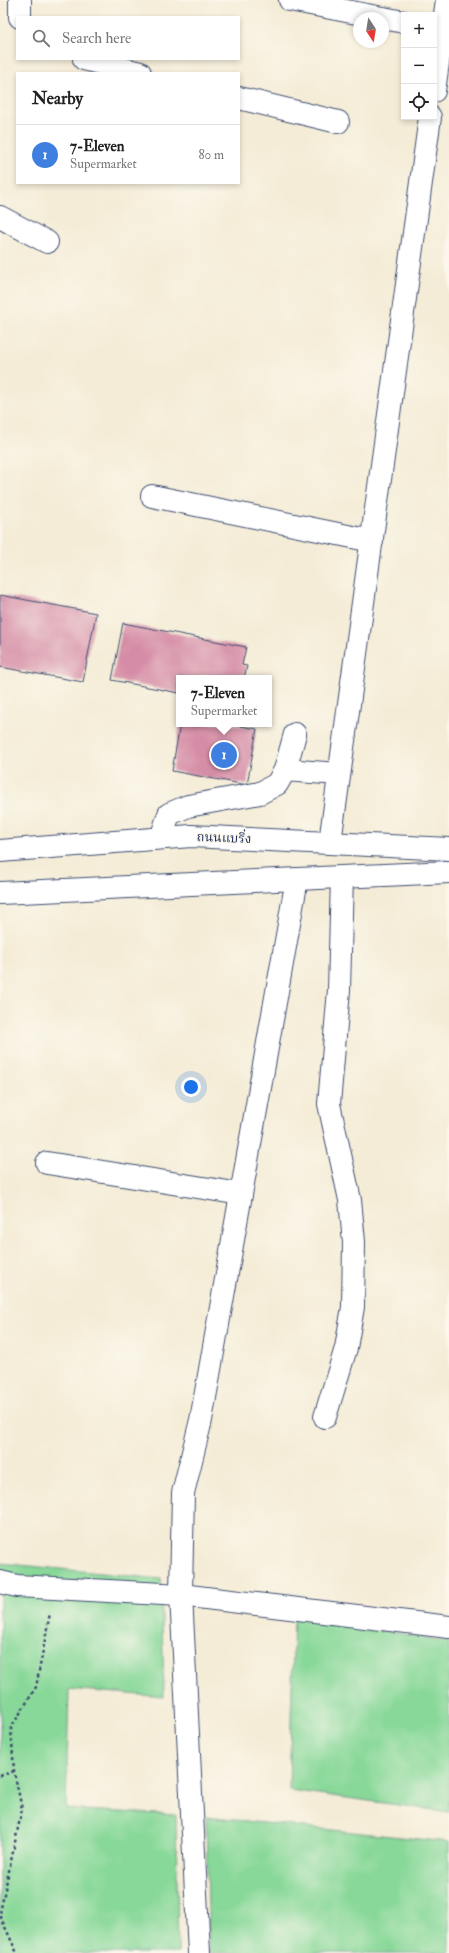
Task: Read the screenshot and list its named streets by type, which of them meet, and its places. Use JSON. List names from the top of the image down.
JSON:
{
  "streets": {
    "street": ["ถนนแบริ่ง"]
  },
  "north": "bottom",
  "page": {
    "map_buttons": ["+", "−"],
    "search": "Search here",
    "heading": "Nearby",
    "list": [
      {
        "mark": "1",
        "name": "7-Eleven",
        "note": "Supermarket",
        "value": "80 m"
      }
    ],
    "popup": ["7-Eleven", "Supermarket"],
    "pins": "1"
  }
}
